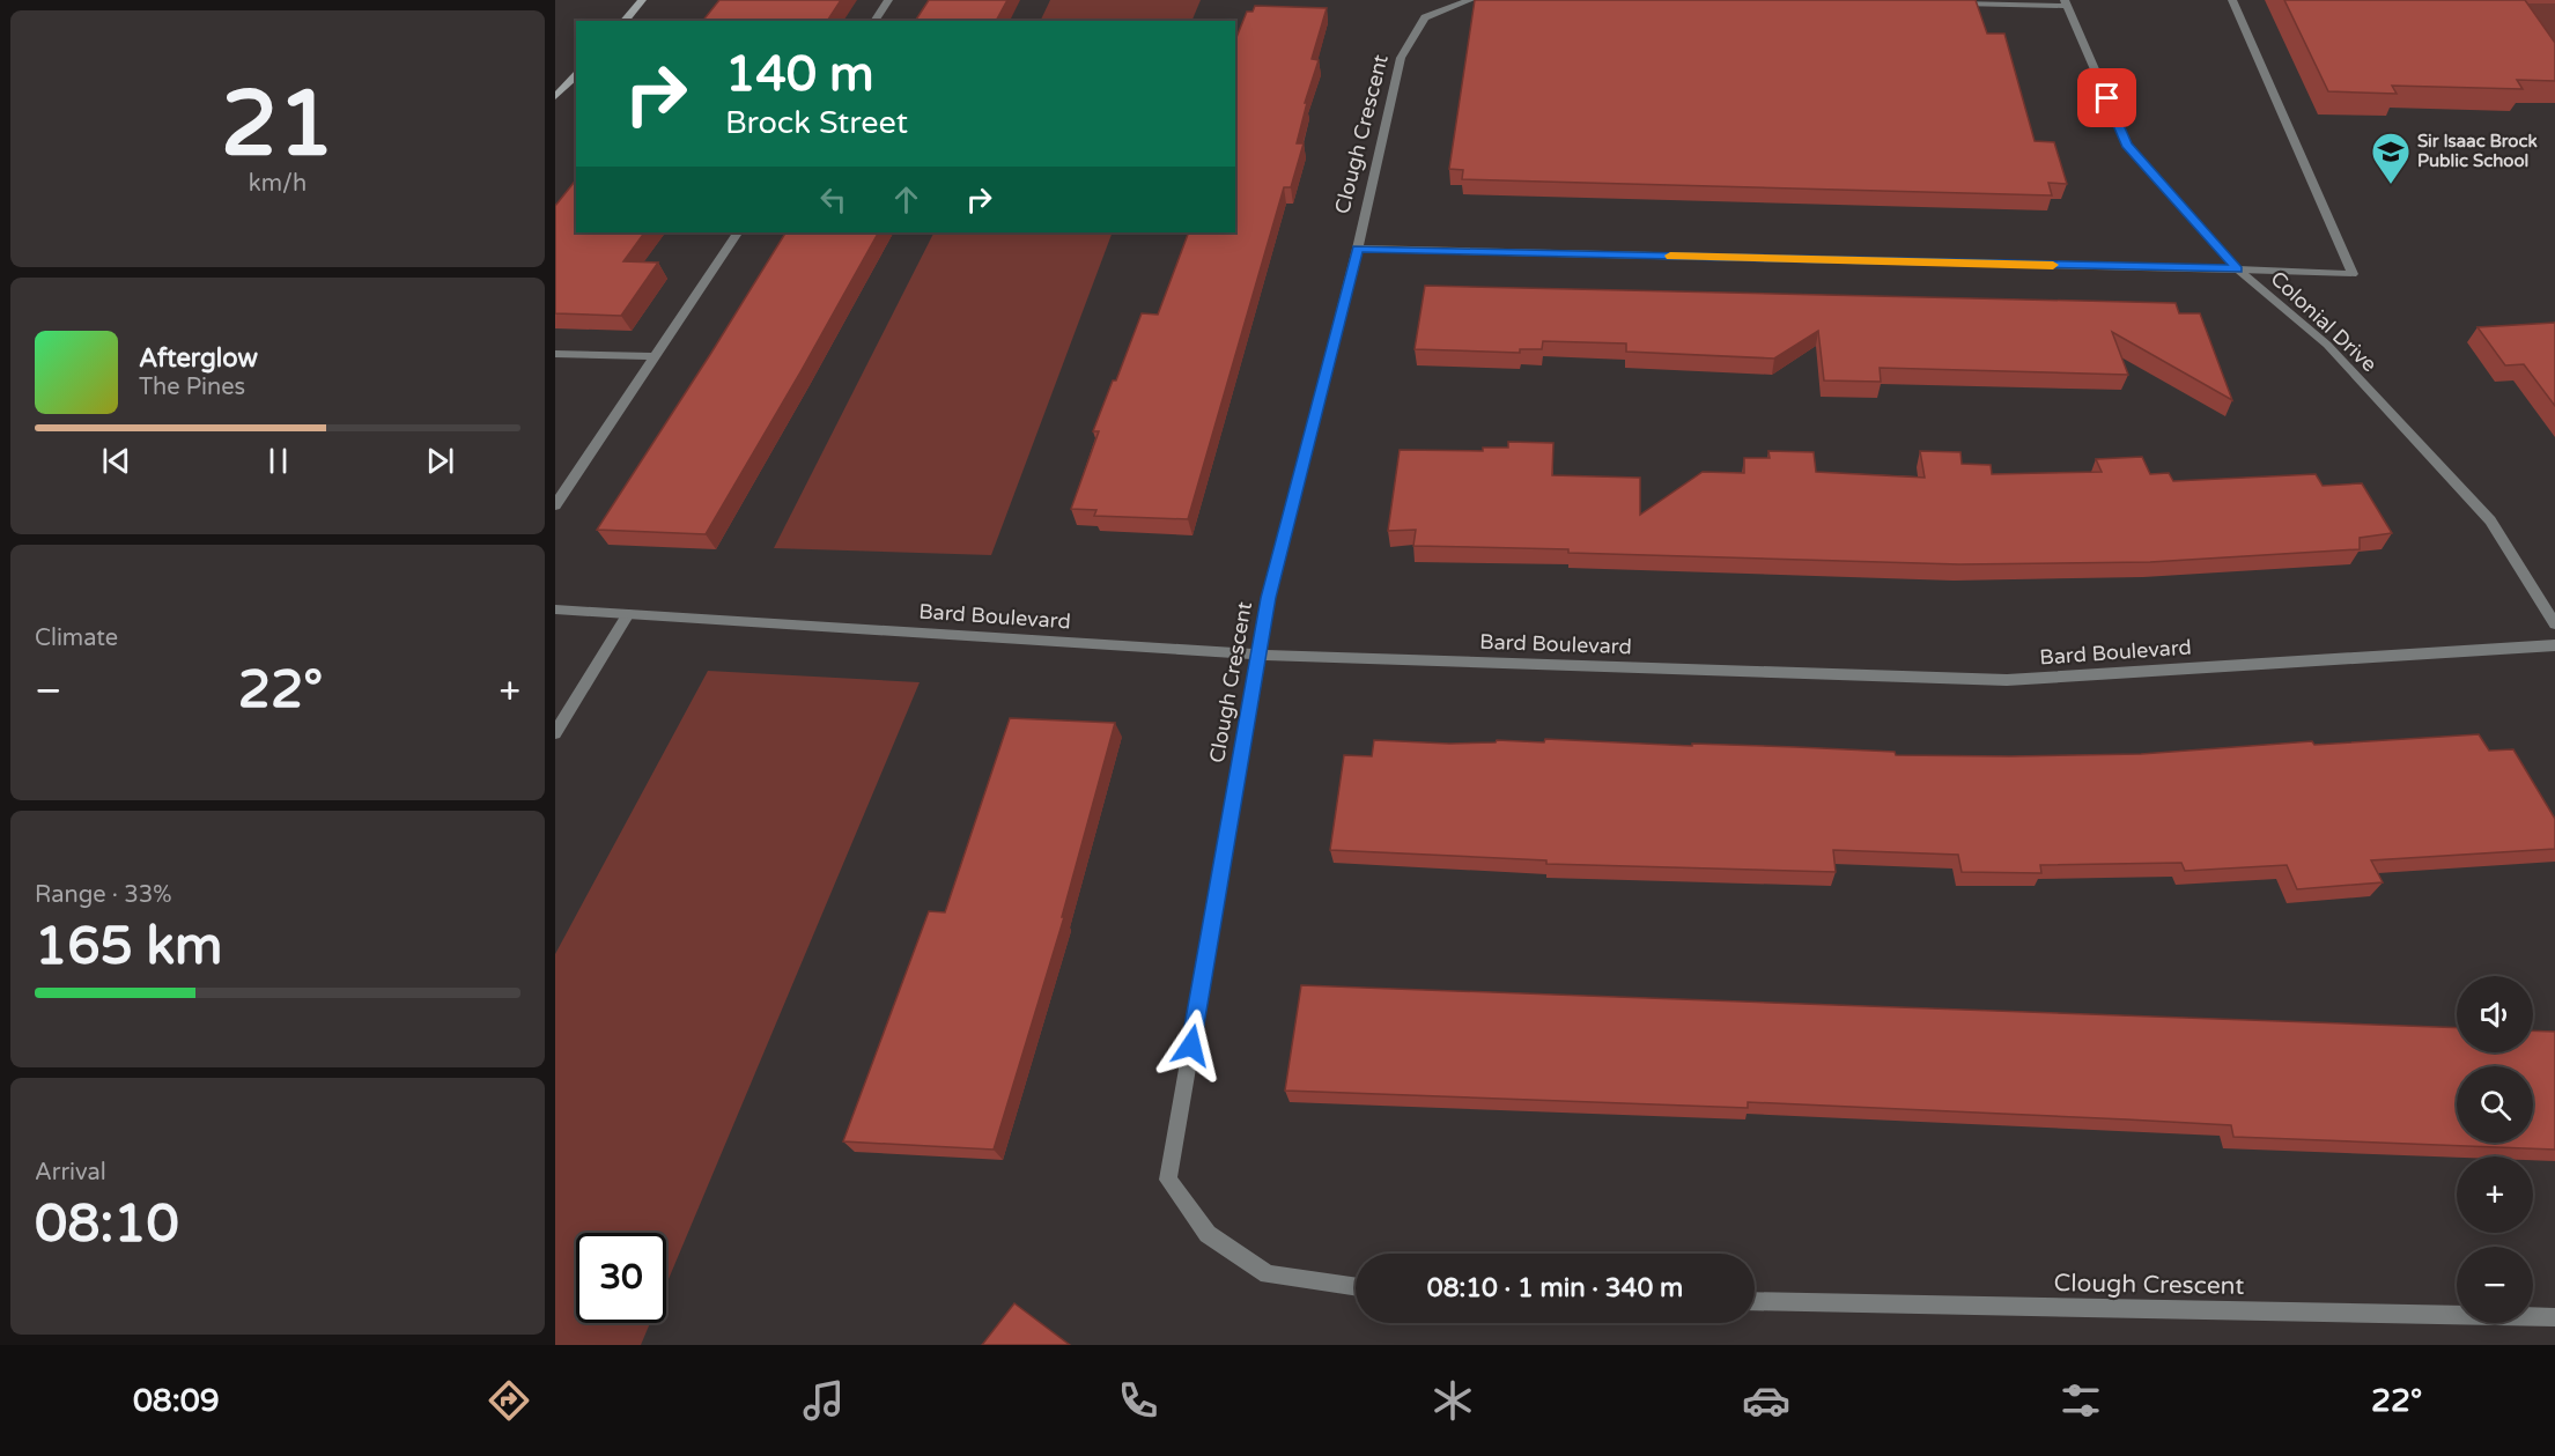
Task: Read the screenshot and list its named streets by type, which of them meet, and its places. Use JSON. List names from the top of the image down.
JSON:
{
  "streets": {
    "street": ["Clough Crescent", "Colonial Drive", "Bard Boulevard"]
  },
  "crossings": [
    ["Clough Crescent", "Bard Boulevard"]
  ],
  "places": {
    "school or university": ["Sir Isaac Brock Public School"]
  },
  "page": {
    "tile": [
      ["21", "km/h"],
      "Climate",
      ["Range · 33%", "165 km"],
      ["Arrival", "08:10"]
    ],
    "turn": ["140 m", "Brock Street"],
    "song": ["Afterglow", "The Pines"],
    "heat": ["−", "22°", "+"],
    "map_buttons": ["+", "−"],
    "limit": "30",
    "trip": "08:10 · 1 min · 340 m",
    "tabs": ["08:09", "22°"]
  }
}
